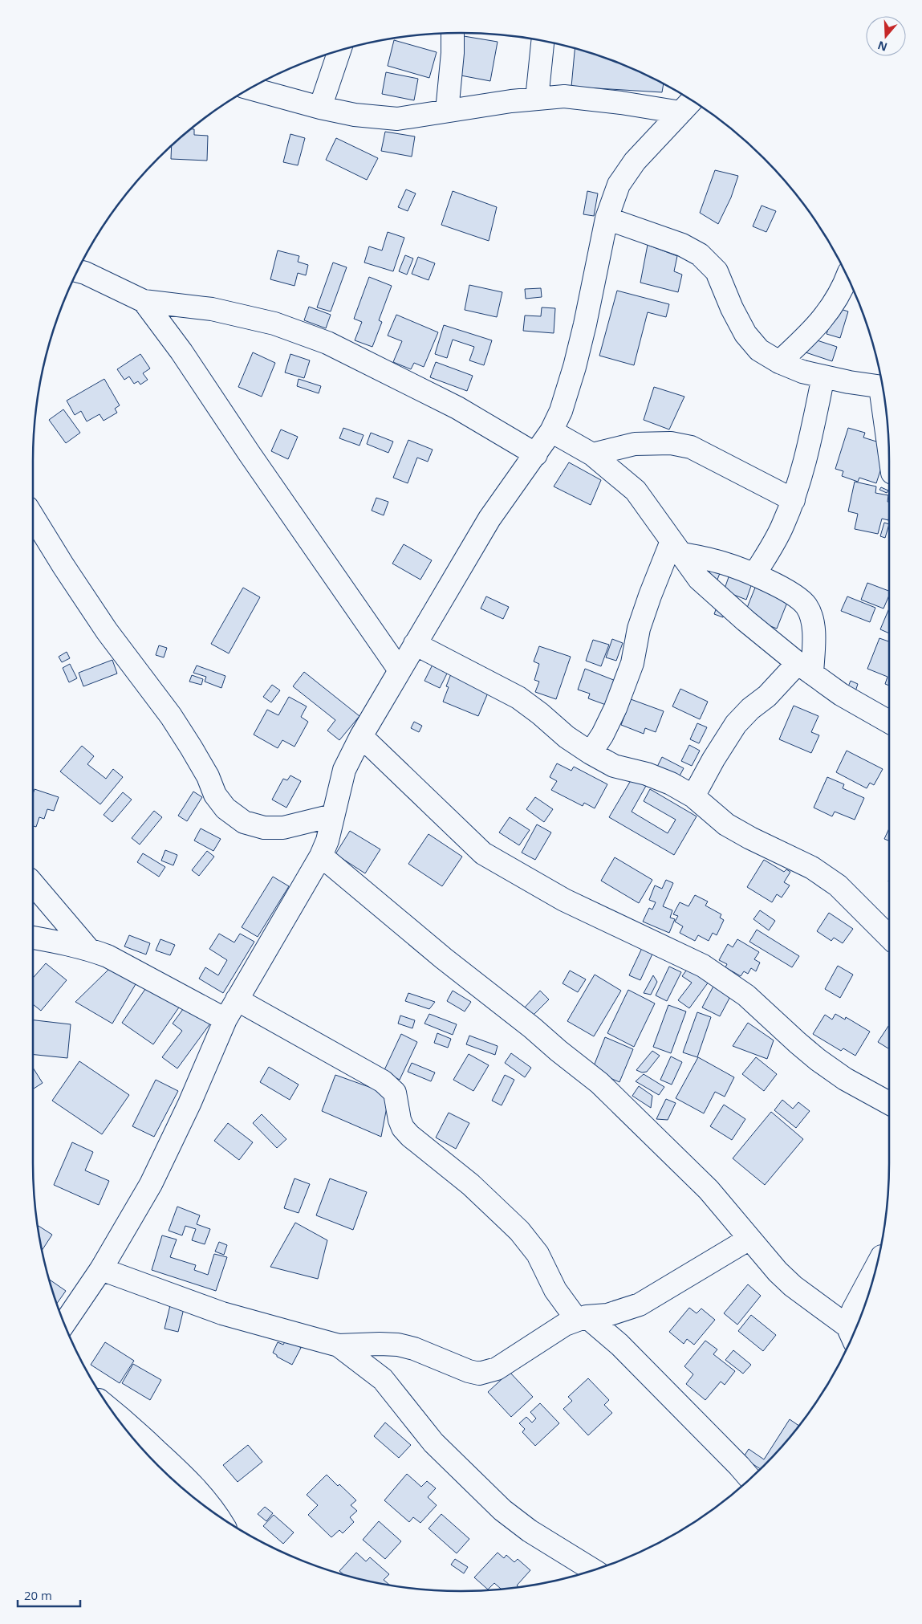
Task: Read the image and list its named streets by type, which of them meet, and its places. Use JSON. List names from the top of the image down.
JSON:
{
  "scale_bar": "20 m",
  "north": "bottom"
}
